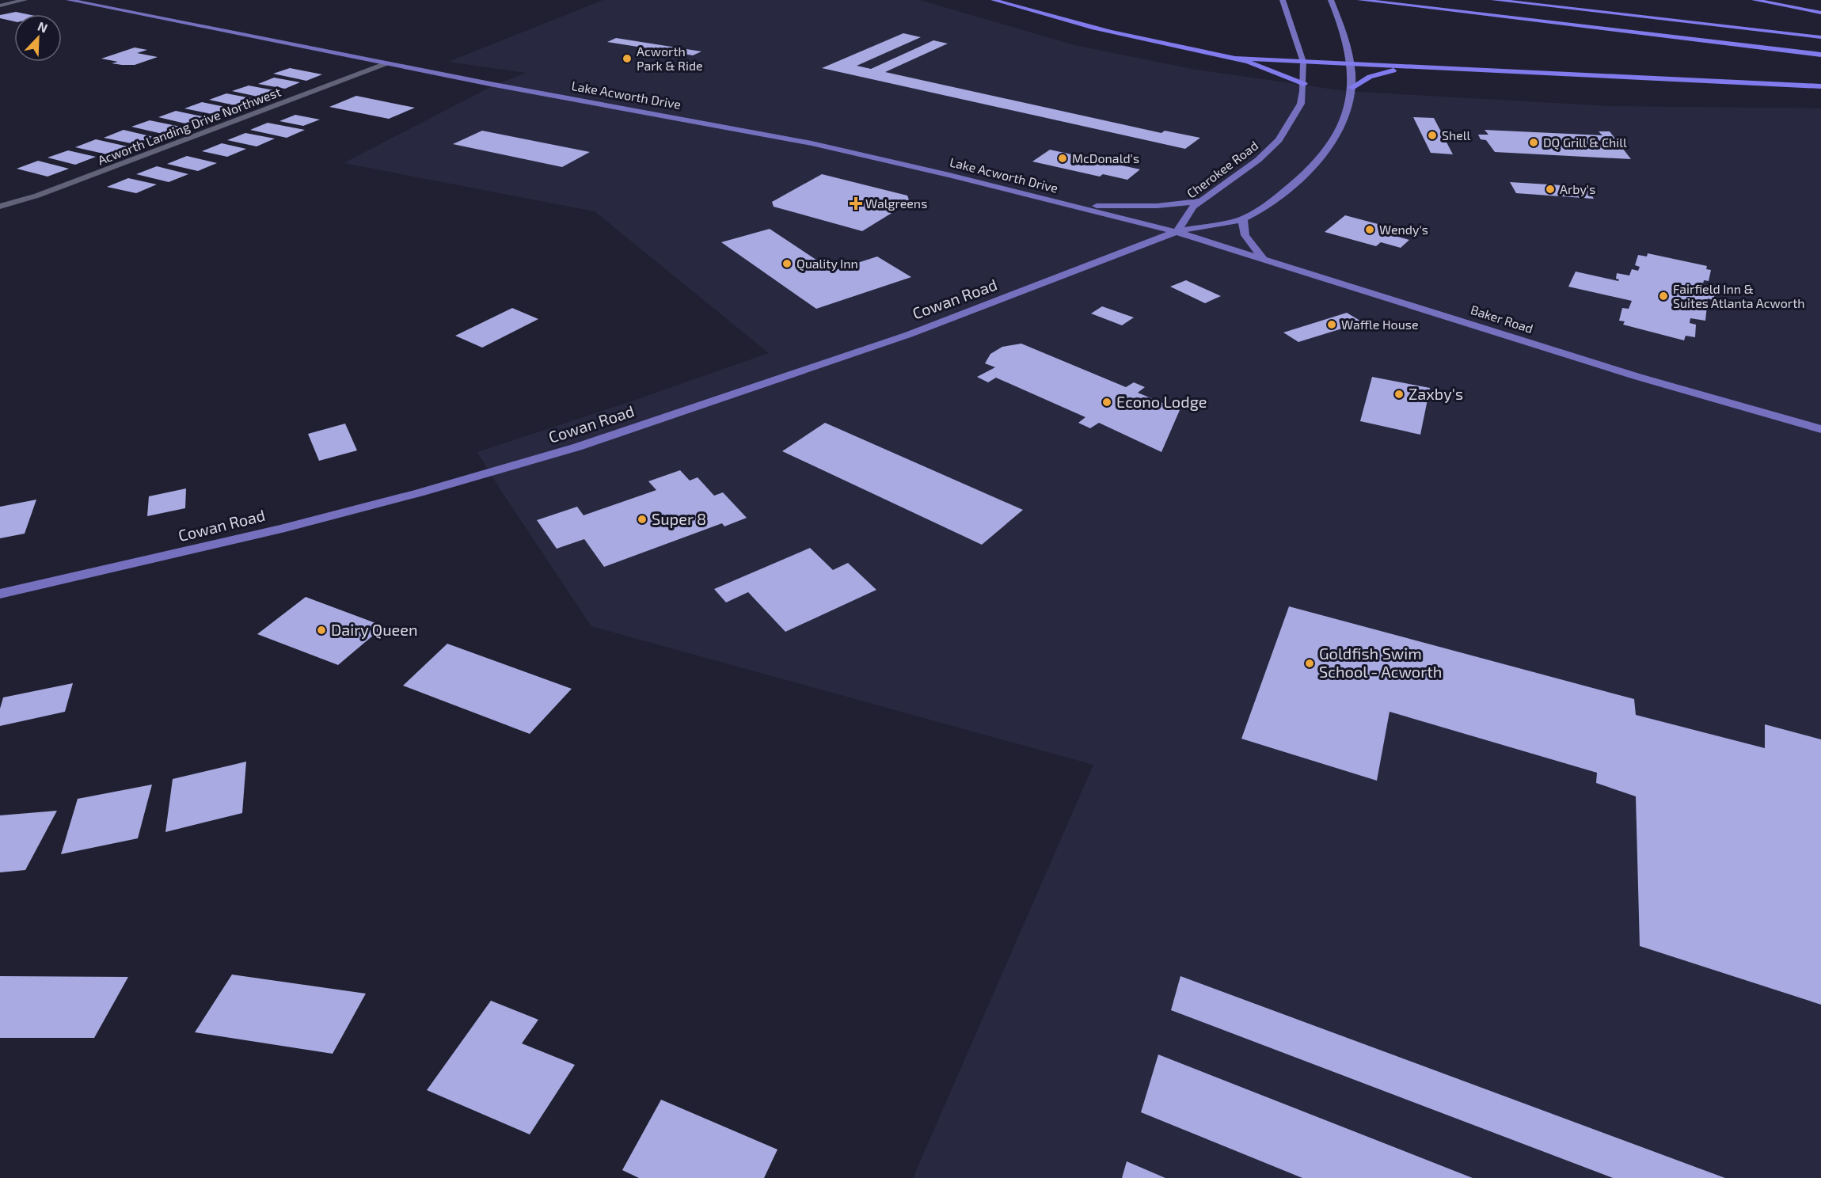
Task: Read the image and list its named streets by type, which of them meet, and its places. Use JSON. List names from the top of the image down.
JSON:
{
  "streets": {
    "main road": [
      "Lake Acworth Drive",
      "Cherokee Road",
      "Cowan Road",
      "Baker Road"
    ],
    "street": ["Acworth Landing Drive Northwest"]
  },
  "crossings": [
    ["Lake Acworth Drive", "Acworth Landing Drive Northwest"],
    ["Lake Acworth Drive", "Cherokee Road"],
    ["Lake Acworth Drive", "Cowan Road"],
    ["Lake Acworth Drive", "Baker Road"],
    ["Cherokee Road", "Cowan Road"],
    ["Cherokee Road", "Baker Road"],
    ["Cowan Road", "Baker Road"]
  ],
  "places": {
    "other": [
      "Acworth Park & Ride",
      "Shell",
      "DQ Grill & Chill",
      "McDonald's",
      "Arby's",
      "Wendy's",
      "Quality Inn",
      "Fairfield Inn & Suites Atlanta Acworth",
      "Waffle House",
      "Zaxby's",
      "Econo Lodge",
      "Super 8",
      "Dairy Queen",
      "Goldfish Swim School - Acworth"
    ],
    "health": ["Walgreens"]
  },
  "north": "top right"
}
